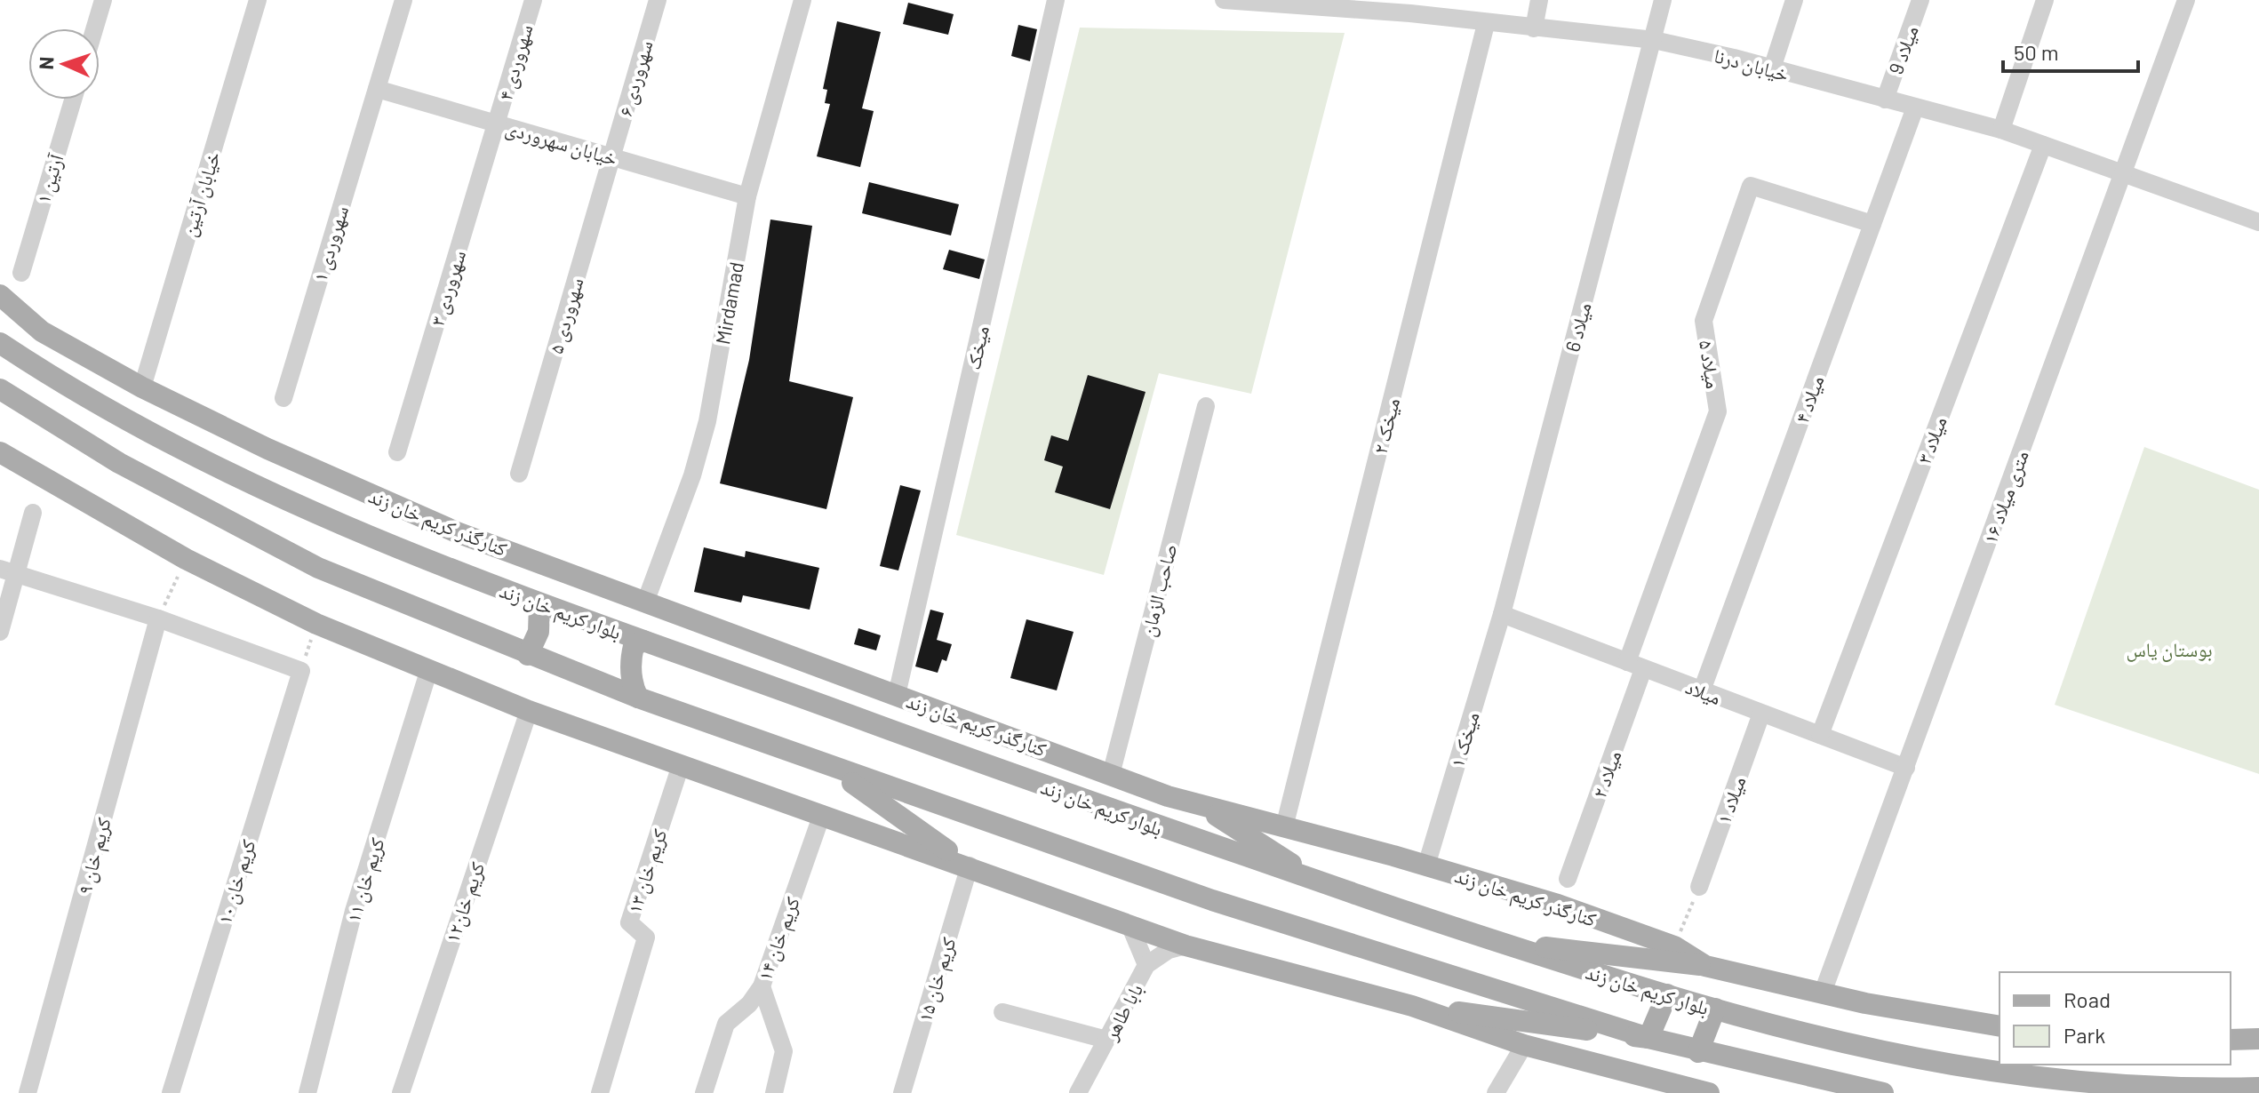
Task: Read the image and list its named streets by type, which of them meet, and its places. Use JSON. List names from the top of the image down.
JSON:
{
  "streets": {
    "main road": ["کنارگذر کریم خان زند", "بلوار کریم خان زند"],
    "street": [
      "میلاد 9",
      "سهروردی ۴",
      "خیابان درنا",
      "سهروردی ۶",
      "خیابان سهروردی",
      "آرتین ۱",
      "خیابان آرتین",
      "سهروردی ۱",
      "سهروردی ۳",
      "Mirdamad",
      "سهروردی ۵",
      "میلاد 6",
      "میخک",
      "میلاد ۵",
      "میلاد ۴",
      "میخک ۲",
      "میلاد ۳",
      "۱۶ متری میلاد",
      "صاحب الزمان",
      "میلاد",
      "میخک ۱",
      "میلاد ۲",
      "میلاد ۱",
      "کریم خان ۹",
      "کریم خان ۱۳",
      "کریم خان ۱۱",
      "کریم خان ۱۰",
      "کریم خان۱۲",
      "کریم خان ۱۴",
      "کریم خان ۱۵",
      "بابا طاهر"
    ]
  },
  "crossings": [
    ["میلاد 9", "خیابان درنا"],
    ["سهروردی ۴", "خیابان سهروردی"],
    ["سهروردی ۴", "سهروردی ۳"],
    ["خیابان درنا", "میلاد 6"],
    ["خیابان درنا", "میلاد ۴"],
    ["خیابان درنا", "میخک ۲"],
    ["خیابان درنا", "میلاد ۳"],
    ["خیابان درنا", "۱۶ متری میلاد"],
    ["سهروردی ۶", "خیابان سهروردی"],
    ["سهروردی ۶", "سهروردی ۵"],
    ["خیابان سهروردی", "سهروردی ۱"],
    ["خیابان سهروردی", "سهروردی ۳"],
    ["خیابان سهروردی", "Mirdamad"],
    ["خیابان سهروردی", "سهروردی ۵"],
    ["خیابان آرتین", "کنارگذر کریم خان زند"],
    ["Mirdamad", "کنارگذر کریم خان زند"],
    ["میلاد 6", "میلاد"],
    ["میلاد 6", "میخک ۱"],
    ["میخک", "کنارگذر کریم خان زند"],
    ["میلاد ۵", "میلاد ۴"],
    ["میلاد ۵", "میلاد"],
    ["میلاد ۵", "میلاد ۲"],
    ["میلاد ۴", "میلاد"],
    ["میخک ۲", "کنارگذر کریم خان زند"],
    ["میلاد ۳", "میلاد"],
    ["۱۶ متری میلاد", "کنارگذر کریم خان زند"],
    ["۱۶ متری میلاد", "میلاد"],
    ["کنارگذر کریم خان زند", "صاحب الزمان"],
    ["کنارگذر کریم خان زند", "میخک ۱"],
    ["میلاد", "میخک ۱"],
    ["میلاد", "میلاد ۲"],
    ["میلاد", "میلاد ۱"]
  ],
  "parks": ["بوستان یاس"],
  "legend": ["Road", "Park"],
  "scale_bar": "50 m",
  "north": "left"
}
